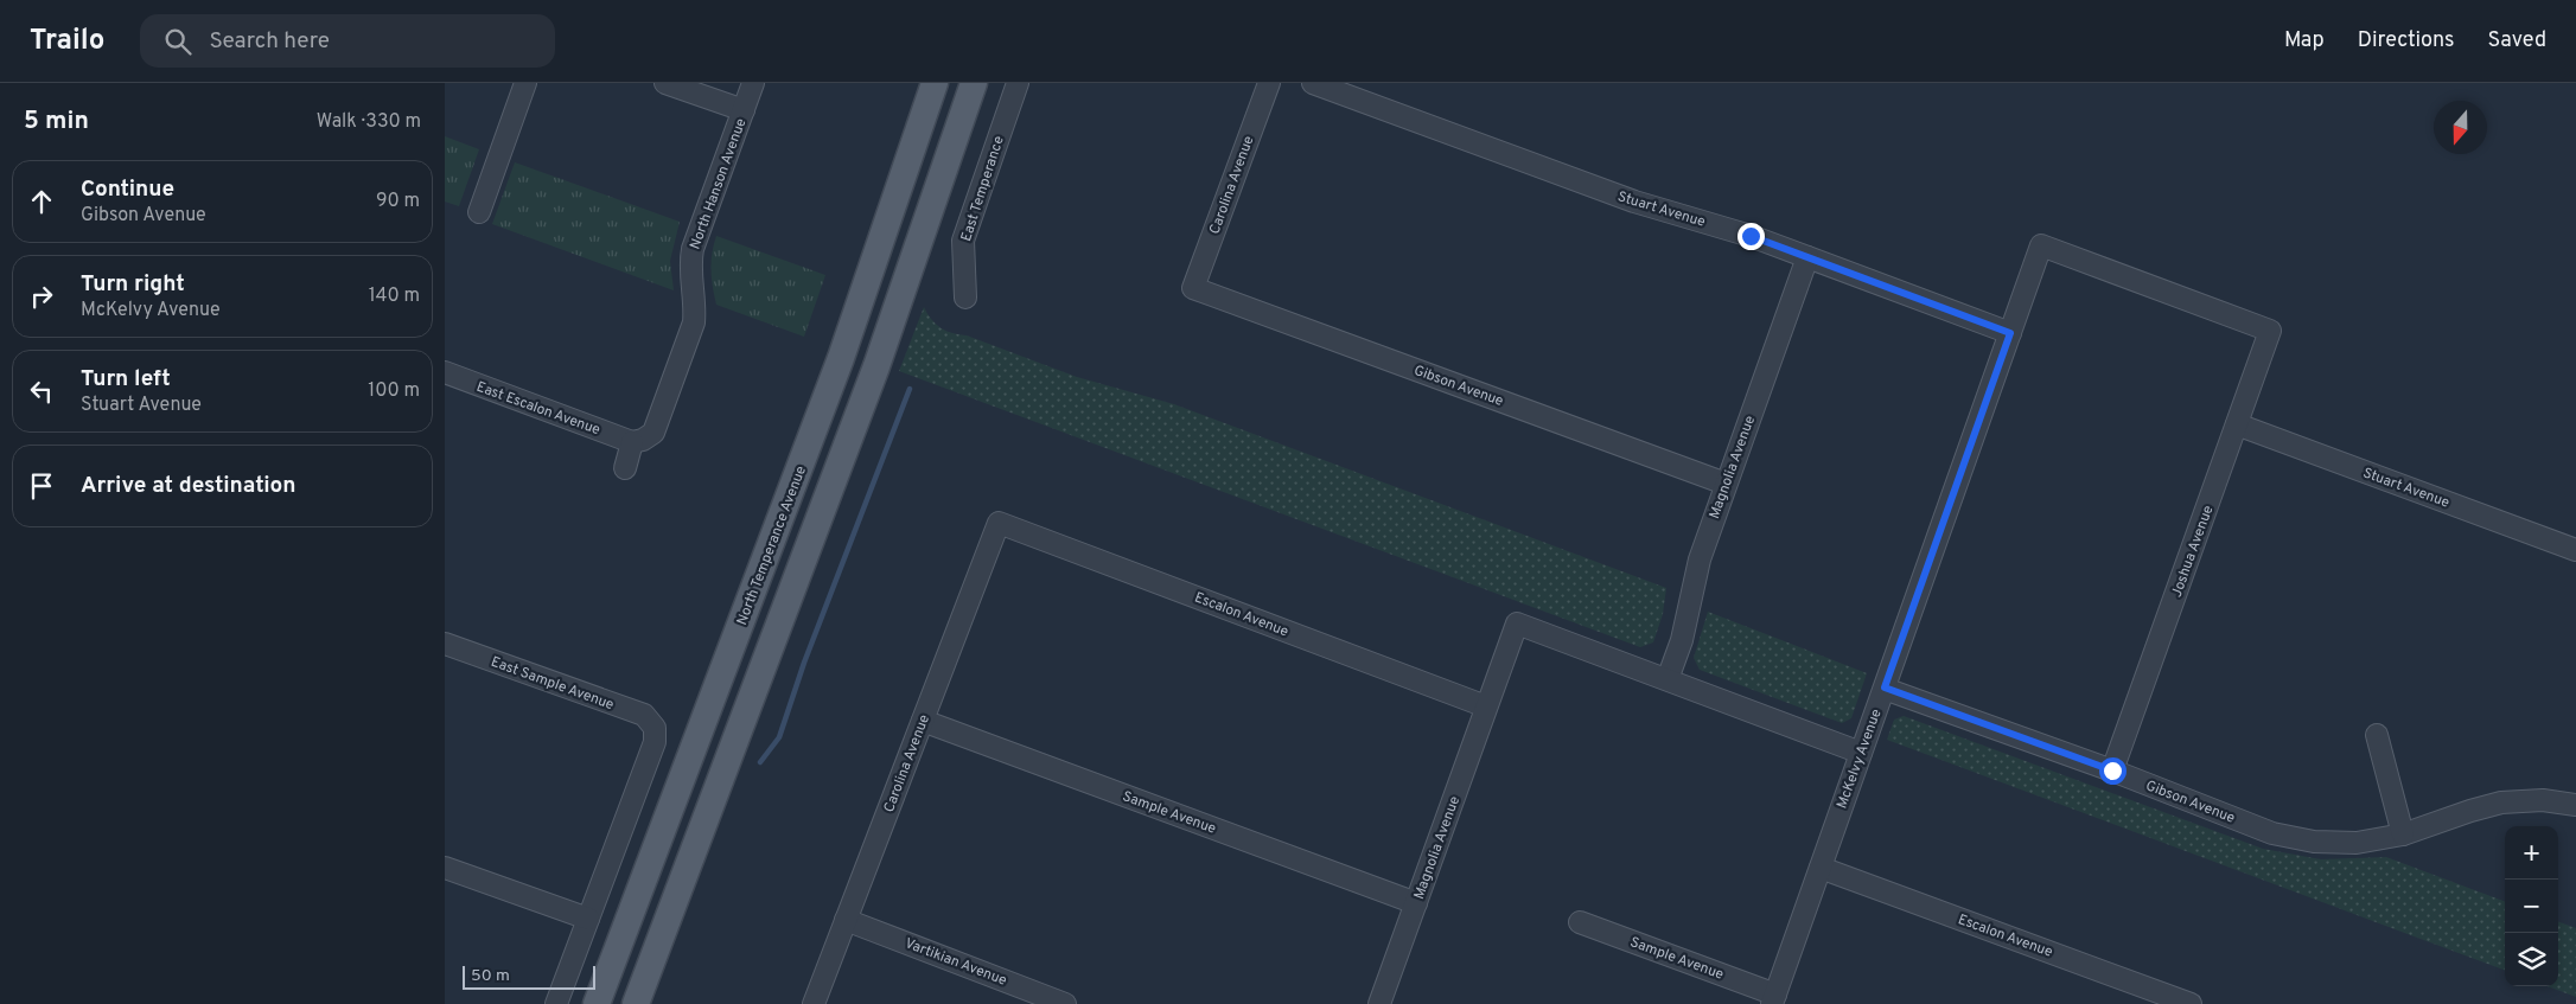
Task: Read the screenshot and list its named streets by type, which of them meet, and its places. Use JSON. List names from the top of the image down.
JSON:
{
  "streets": {
    "main road": ["North Temperance Avenue"],
    "street": [
      "North Hanson Avenue",
      "Carolina Avenue",
      "East Temperance",
      "Stuart Avenue",
      "Gibson Avenue",
      "East Escalon Avenue",
      "Magnolia Avenue",
      "Joshua Avenue",
      "Escalon Avenue",
      "East Sample Avenue",
      "McKelvy Avenue",
      "Sample Avenue",
      "Vartikian Avenue"
    ]
  },
  "crossings": [
    ["North Hanson Avenue", "East Escalon Avenue"],
    ["Carolina Avenue", "Gibson Avenue"],
    ["Carolina Avenue", "Escalon Avenue"],
    ["Carolina Avenue", "Sample Avenue"],
    ["Carolina Avenue", "Vartikian Avenue"],
    ["Stuart Avenue", "Magnolia Avenue"],
    ["Stuart Avenue", "Joshua Avenue"],
    ["Stuart Avenue", "McKelvy Avenue"],
    ["Gibson Avenue", "Magnolia Avenue"],
    ["Gibson Avenue", "Joshua Avenue"],
    ["Gibson Avenue", "McKelvy Avenue"],
    ["Magnolia Avenue", "Escalon Avenue"],
    ["Magnolia Avenue", "Sample Avenue"],
    ["Joshua Avenue", "McKelvy Avenue"],
    ["Escalon Avenue", "McKelvy Avenue"],
    ["McKelvy Avenue", "Sample Avenue"]
  ],
  "scale_bar": "50 m",
  "north": "bottom",
  "page": {
    "header": "Trailo",
    "search": "Search here",
    "nav": ["Map", "Directions", "Saved"],
    "heading": ["5 min", "Walk · 330 m"],
    "list": [
      ["Continue", "Gibson Avenue", "90 m"],
      ["Turn right", "McKelvy Avenue", "140 m"],
      ["Turn left", "Stuart Avenue", "100 m"],
      "Arrive at destination"
    ],
    "map_buttons": ["+", "−"],
    "scale": "50 m"
  }
}
